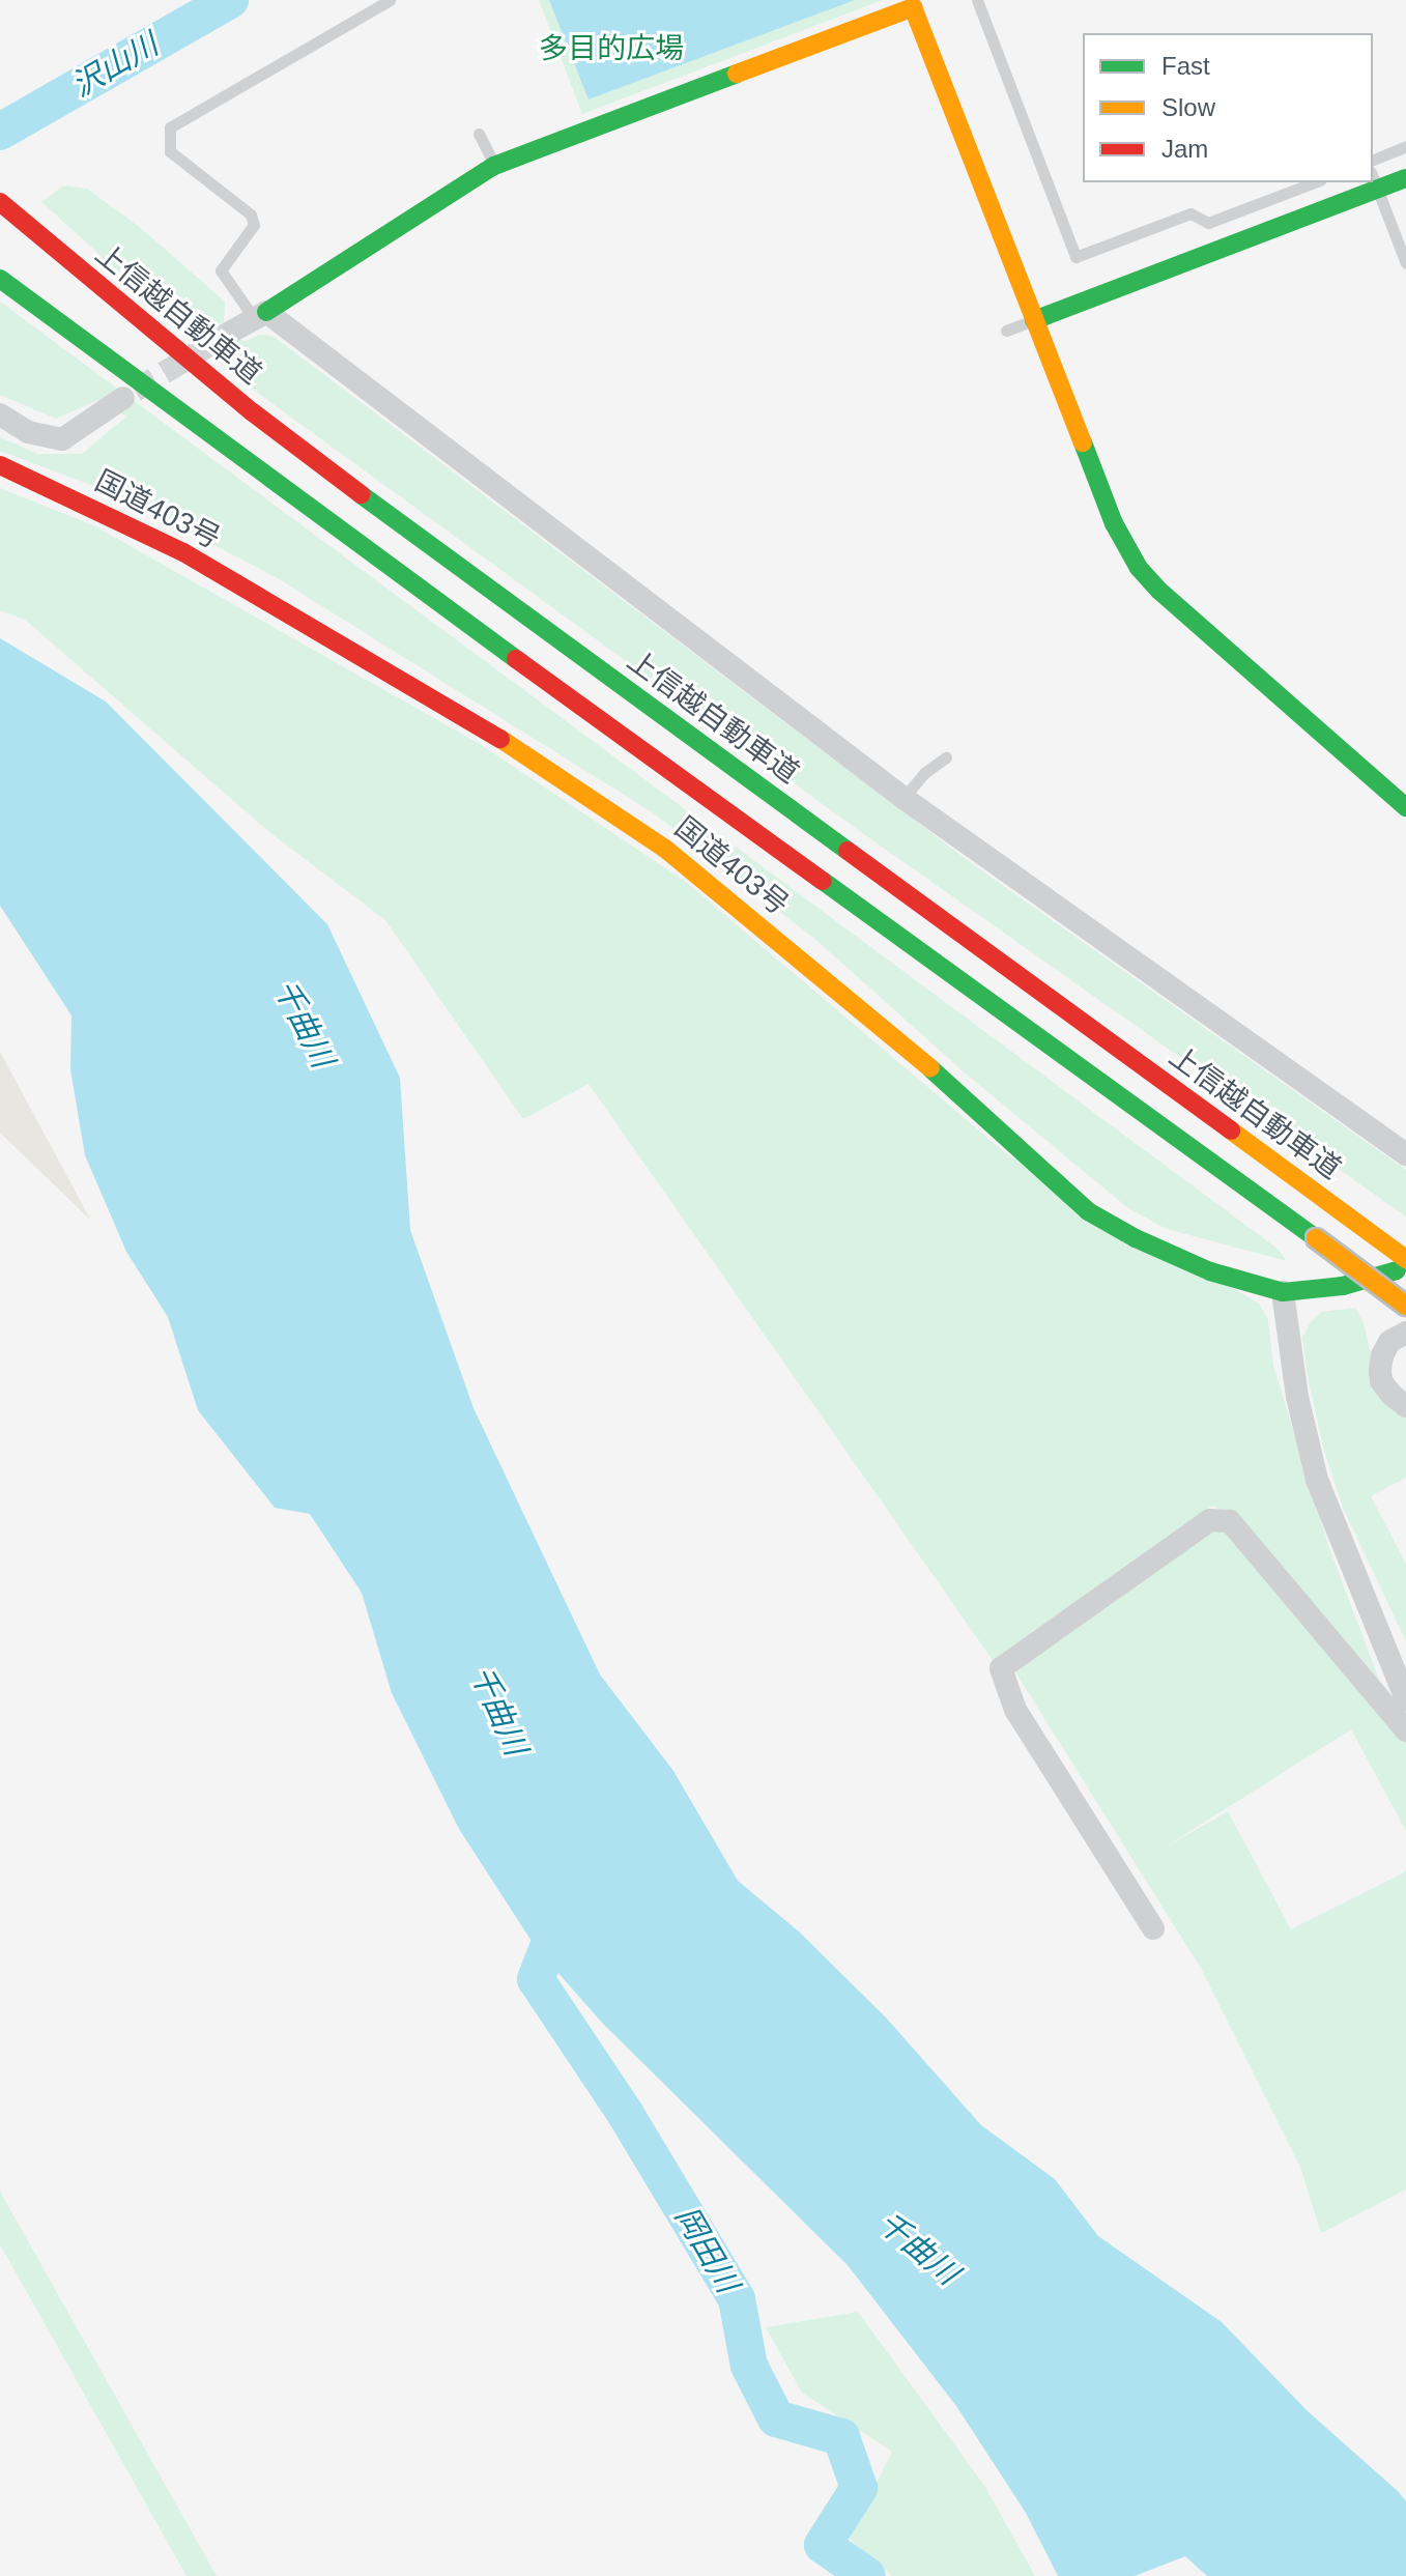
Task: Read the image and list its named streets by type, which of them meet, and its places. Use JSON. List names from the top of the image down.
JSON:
{
  "streets": {
    "main road": ["上信越自動車道", "国道403号"]
  },
  "water": ["沢山川", "千曲川", "岡田川"],
  "parks": ["多目的広場"],
  "legend": ["Fast", "Slow", "Jam"]
}
